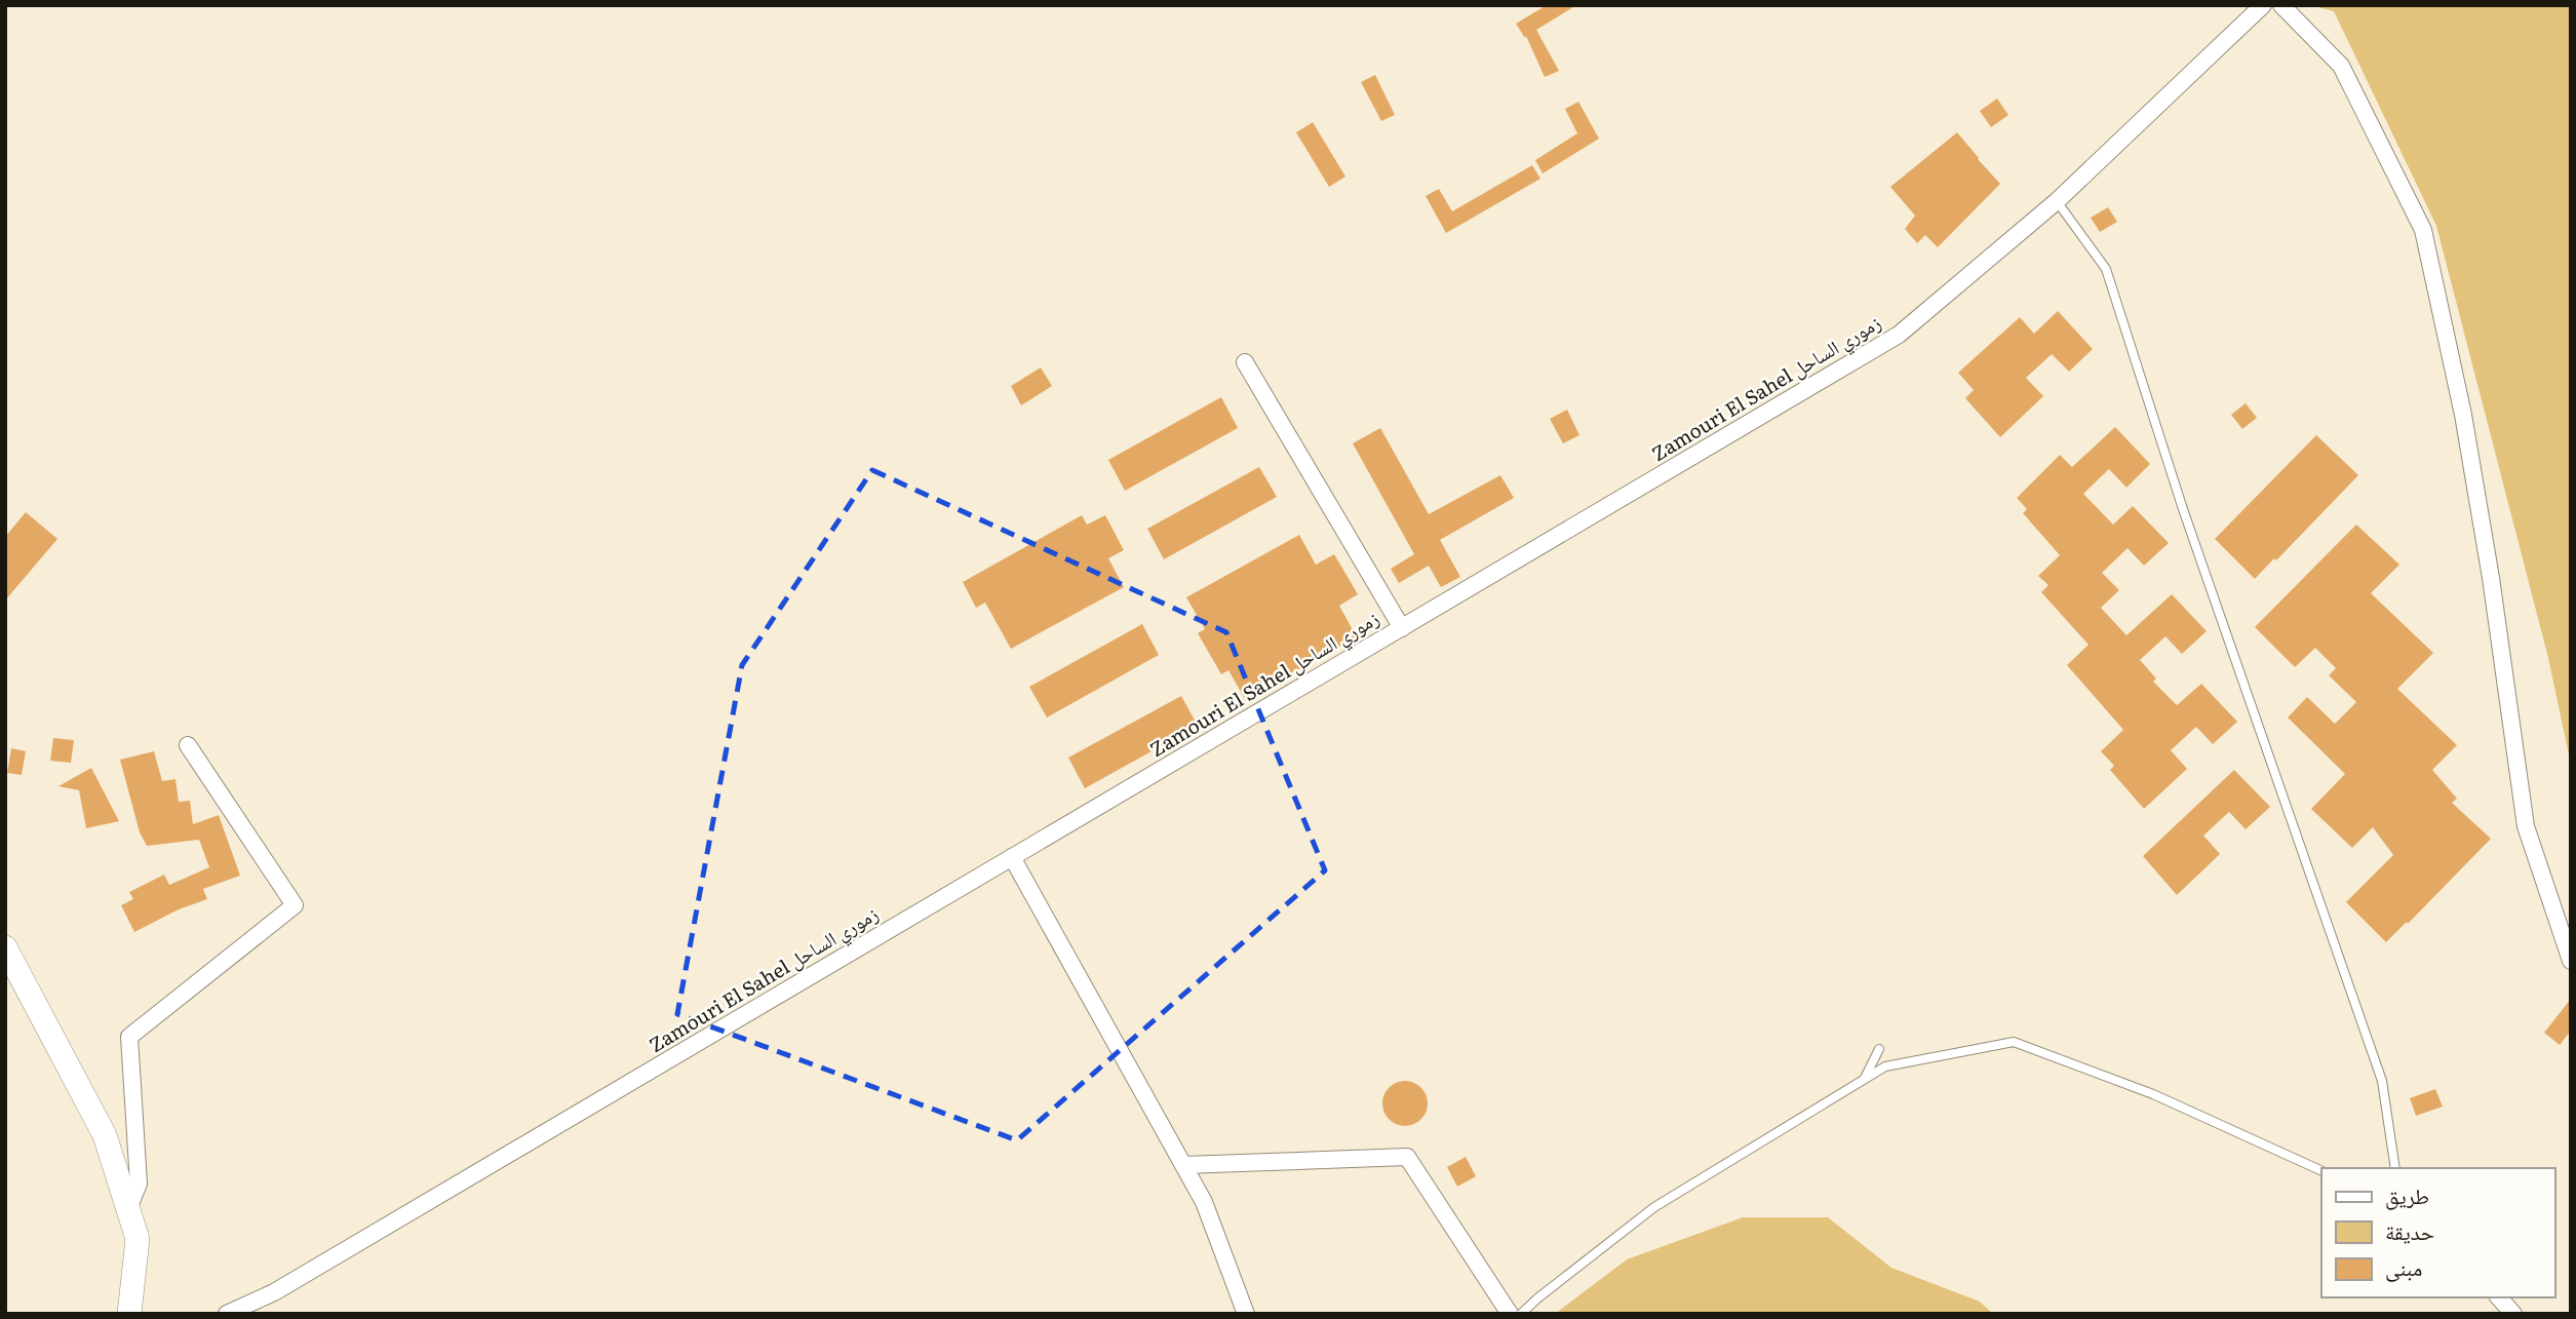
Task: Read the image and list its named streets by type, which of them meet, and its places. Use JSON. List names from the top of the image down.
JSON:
{
  "streets": {
    "street": ["Zamouri El Sahel زموري الساحل"]
  },
  "legend": ["طريق", "حديقة", "مبنى"]
}
